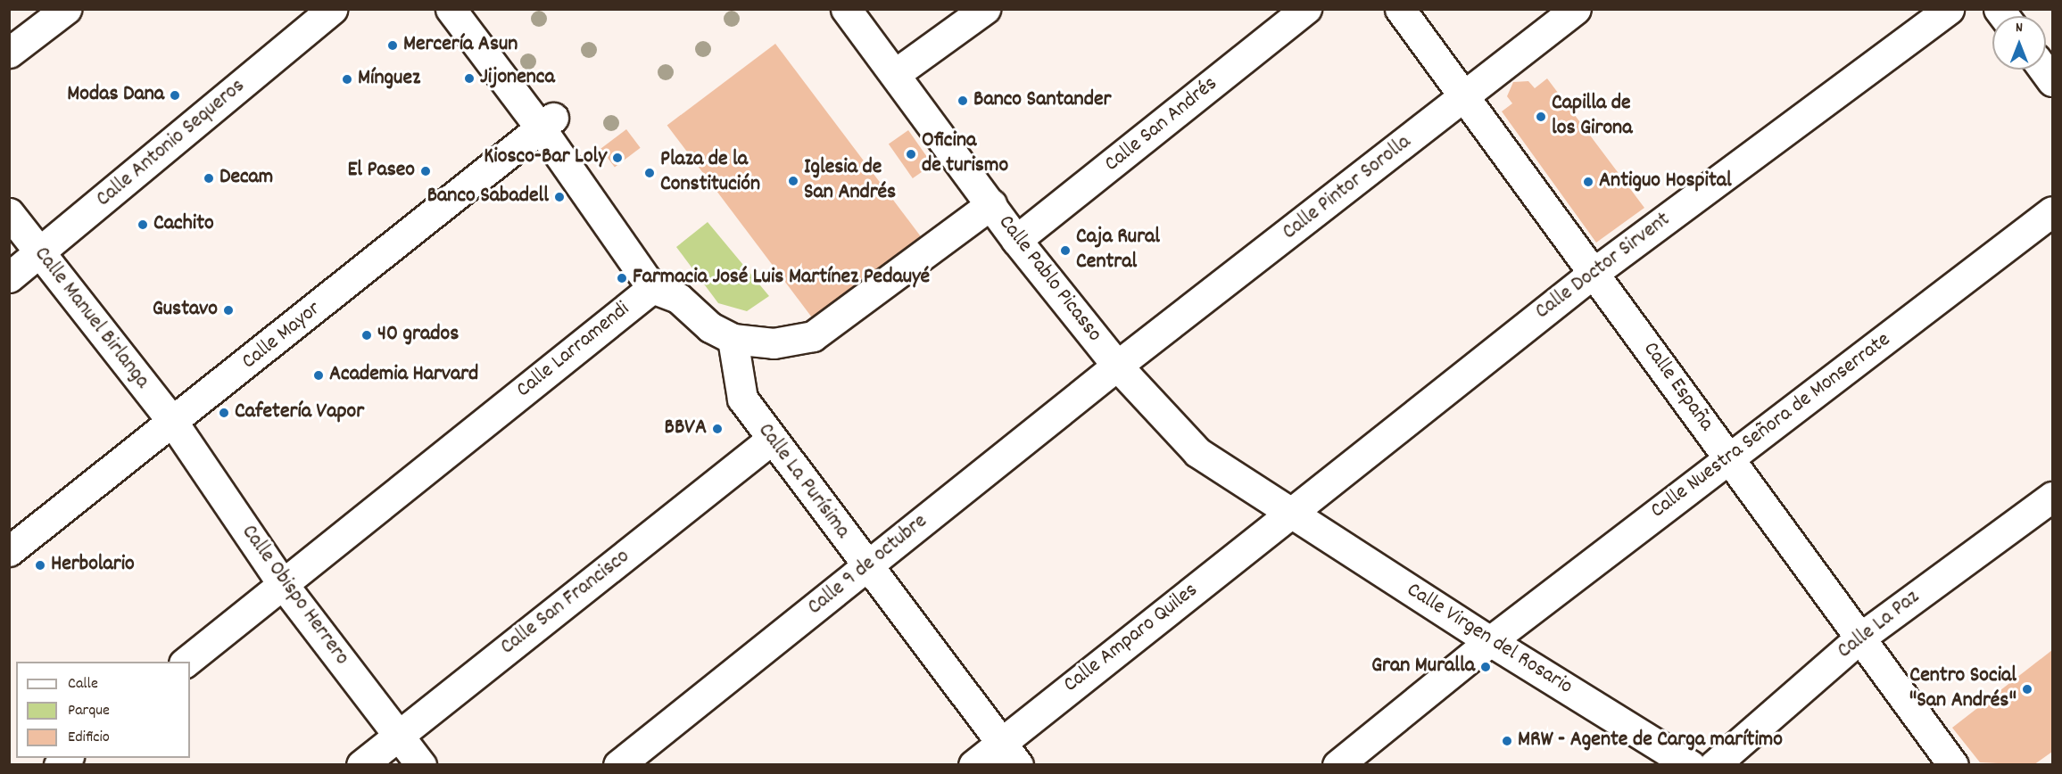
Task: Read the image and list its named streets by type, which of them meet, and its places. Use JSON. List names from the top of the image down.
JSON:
{
  "streets": {
    "street": [
      "Calle San Andrés",
      "Calle Antonio Sequeros",
      "Calle Pintor Sorolla",
      "Calle Doctor Sirvent",
      "Calle Pablo Picasso",
      "Calle Manuel Birlanga",
      "Calle Mayor",
      "Calle Larramendi",
      "Calle España",
      "Calle Nuestra Señora de Monserrate",
      "Calle La Purísima",
      "Calle 9 de octubre",
      "Calle Obispo Herrero",
      "Calle San Francisco",
      "Calle La Paz",
      "Calle Amparo Quiles",
      "Calle Virgen del Rosario"
    ]
  },
  "crossings": [
    ["Calle San Andrés", "Calle Pablo Picasso"],
    ["Calle Antonio Sequeros", "Calle Manuel Birlanga"],
    ["Calle Pintor Sorolla", "Calle Pablo Picasso"],
    ["Calle Pintor Sorolla", "Calle España"],
    ["Calle Pintor Sorolla", "Calle 9 de octubre"],
    ["Calle Doctor Sirvent", "Calle Pablo Picasso"],
    ["Calle Doctor Sirvent", "Calle España"],
    ["Calle Doctor Sirvent", "Calle Amparo Quiles"],
    ["Calle Doctor Sirvent", "Calle Virgen del Rosario"],
    ["Calle Pablo Picasso", "Calle Larramendi"],
    ["Calle Pablo Picasso", "Calle 9 de octubre"],
    ["Calle Pablo Picasso", "Calle Amparo Quiles"],
    ["Calle Pablo Picasso", "Calle Virgen del Rosario"],
    ["Calle Manuel Birlanga", "Calle Mayor"],
    ["Calle Manuel Birlanga", "Calle Obispo Herrero"],
    ["Calle Mayor", "Calle Obispo Herrero"],
    ["Calle Larramendi", "Calle La Purísima"],
    ["Calle Larramendi", "Calle Obispo Herrero"],
    ["Calle España", "Calle Nuestra Señora de Monserrate"],
    ["Calle España", "Calle La Paz"],
    ["Calle Nuestra Señora de Monserrate", "Calle Virgen del Rosario"],
    ["Calle La Purísima", "Calle 9 de octubre"],
    ["Calle La Purísima", "Calle San Francisco"],
    ["Calle La Purísima", "Calle Amparo Quiles"],
    ["Calle Obispo Herrero", "Calle San Francisco"],
    ["Calle Amparo Quiles", "Calle Virgen del Rosario"]
  ],
  "places": [
    "Mercería Asun",
    "Jijonenca",
    "Mínguez",
    "Modas Dana",
    "Banco Santander",
    "Capilla de los Girona",
    "Oficina de turismo",
    "Kiosco-Bar Loly",
    "El Paseo",
    "Plaza de la Constitución",
    "Decam",
    "Iglesia de San Andrés",
    "Antiguo Hospital",
    "Banco Sabadell",
    "Cachito",
    "Caja Rural Central",
    "Farmacia José Luis Martínez Pedauyé",
    "Gustavo",
    "40 grados",
    "Academia Harvard",
    "Cafetería Vapor",
    "BBVA",
    "Herbolario",
    "Gran Muralla",
    "Centro Social \"San Andrés\"",
    "MRW - Agente de Carga marítimo"
  ],
  "legend": ["Calle", "Parque", "Edificio"],
  "north": "top"
}
